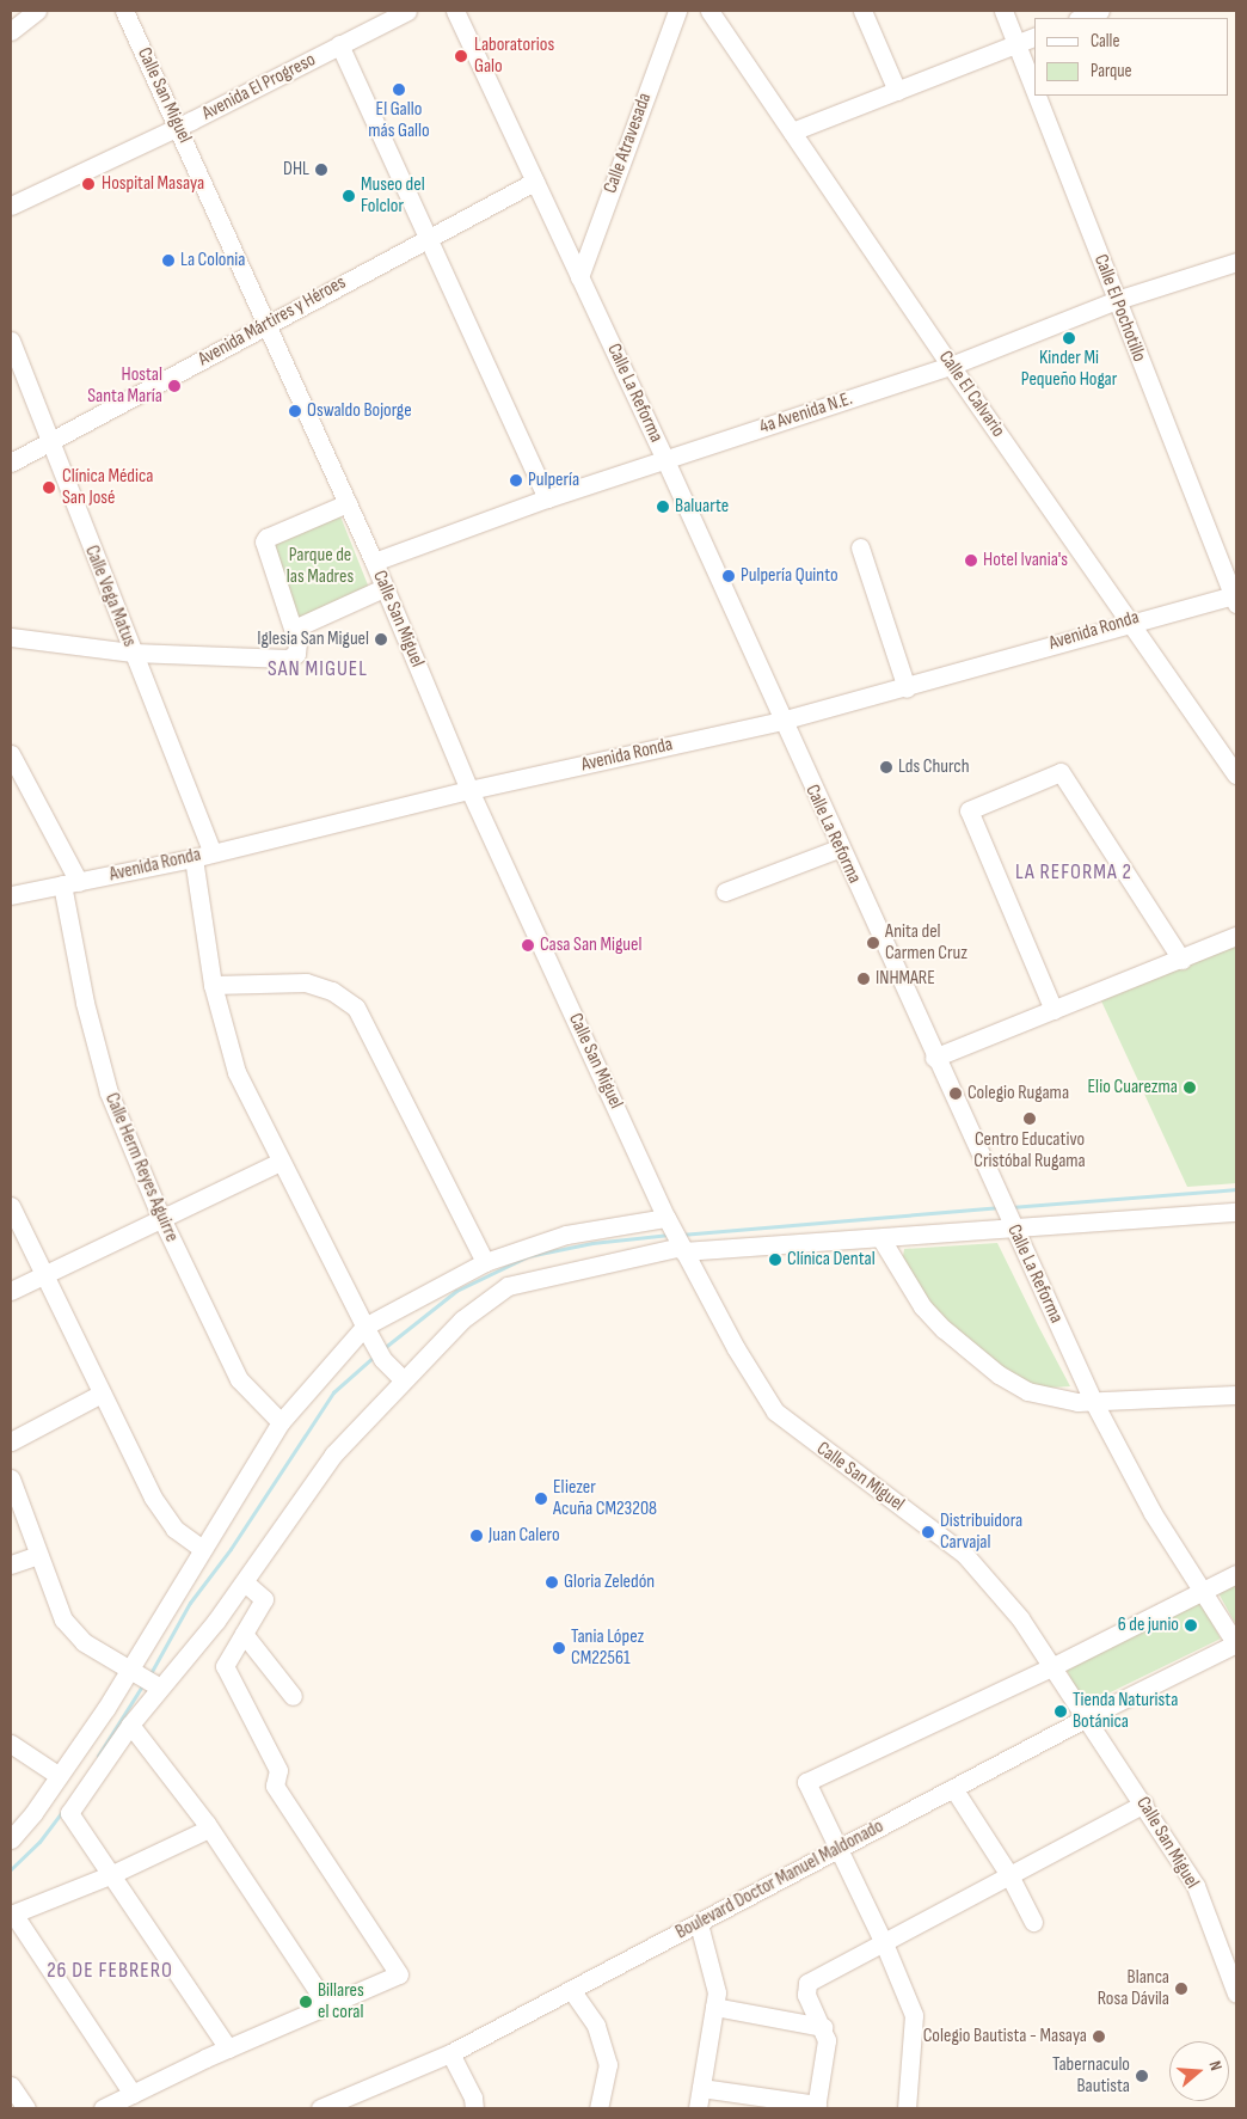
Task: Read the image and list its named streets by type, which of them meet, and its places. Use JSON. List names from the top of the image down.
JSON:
{
  "streets": {
    "street": [
      "Avenida El Progreso",
      "Calle San Miguel",
      "Calle Atravesada",
      "Calle El Pochotillo",
      "Avenida Mártires y Héroes",
      "Calle La Reforma",
      "Calle El Calvario",
      "4a Avenida N.E.",
      "Calle Vega Matus",
      "Avenida Ronda",
      "Calle Herm Reyes Aguirre",
      "Boulevard Doctor Manuel Maldonado"
    ]
  },
  "crossings": [
    ["Avenida El Progreso", "Calle San Miguel"],
    ["Calle San Miguel", "Avenida Mártires y Héroes"],
    ["Calle San Miguel", "4a Avenida N.E."],
    ["Calle San Miguel", "Avenida Ronda"],
    ["Calle San Miguel", "Boulevard Doctor Manuel Maldonado"],
    ["Calle Atravesada", "Calle La Reforma"],
    ["Calle El Pochotillo", "4a Avenida N.E."],
    ["Calle El Pochotillo", "Avenida Ronda"],
    ["Avenida Mártires y Héroes", "Calle La Reforma"],
    ["Avenida Mártires y Héroes", "Calle Vega Matus"],
    ["Calle La Reforma", "4a Avenida N.E."],
    ["Calle La Reforma", "Avenida Ronda"],
    ["Calle La Reforma", "Boulevard Doctor Manuel Maldonado"],
    ["Calle El Calvario", "4a Avenida N.E."],
    ["Calle El Calvario", "Avenida Ronda"],
    ["Calle Vega Matus", "Avenida Ronda"],
    ["Avenida Ronda", "Calle Herm Reyes Aguirre"]
  ],
  "districts": ["SAN MIGUEL", "LA REFORMA 2", "26 DE FEBRERO"],
  "parks": ["Parque de las Madres"],
  "places": [
    "Laboratorios Galo",
    "El Gallo más Gallo",
    "DHL",
    "Hospital Masaya",
    "Museo del Folclor",
    "La Colonia",
    "Kinder Mi Pequeño Hogar",
    "Hostal Santa María",
    "Oswaldo Bojorge",
    "Pulpería",
    "Clínica Médica San José",
    "Baluarte",
    "Hotel Ivania's",
    "Pulpería Quinto",
    "Iglesia San Miguel",
    "Lds Church",
    "Anita del Carmen Cruz",
    "Casa San Miguel",
    "INHMARE",
    "Elio Cuarezma",
    "Colegio Rugama",
    "Centro Educativo Cristóbal Rugama",
    "Clínica Dental",
    "Eliezer Acuña CM23208",
    "Distribuidora Carvajal",
    "Juan Calero",
    "Gloria Zeledón",
    "6 de junio",
    "Tania López CM22561",
    "Tienda Naturista Botánica",
    "Blanca Rosa Dávila",
    "Billares el coral",
    "Colegio Bautista - Masaya",
    "Tabernaculo Bautista"
  ],
  "legend": ["Calle", "Parque"],
  "north": "right"
}
